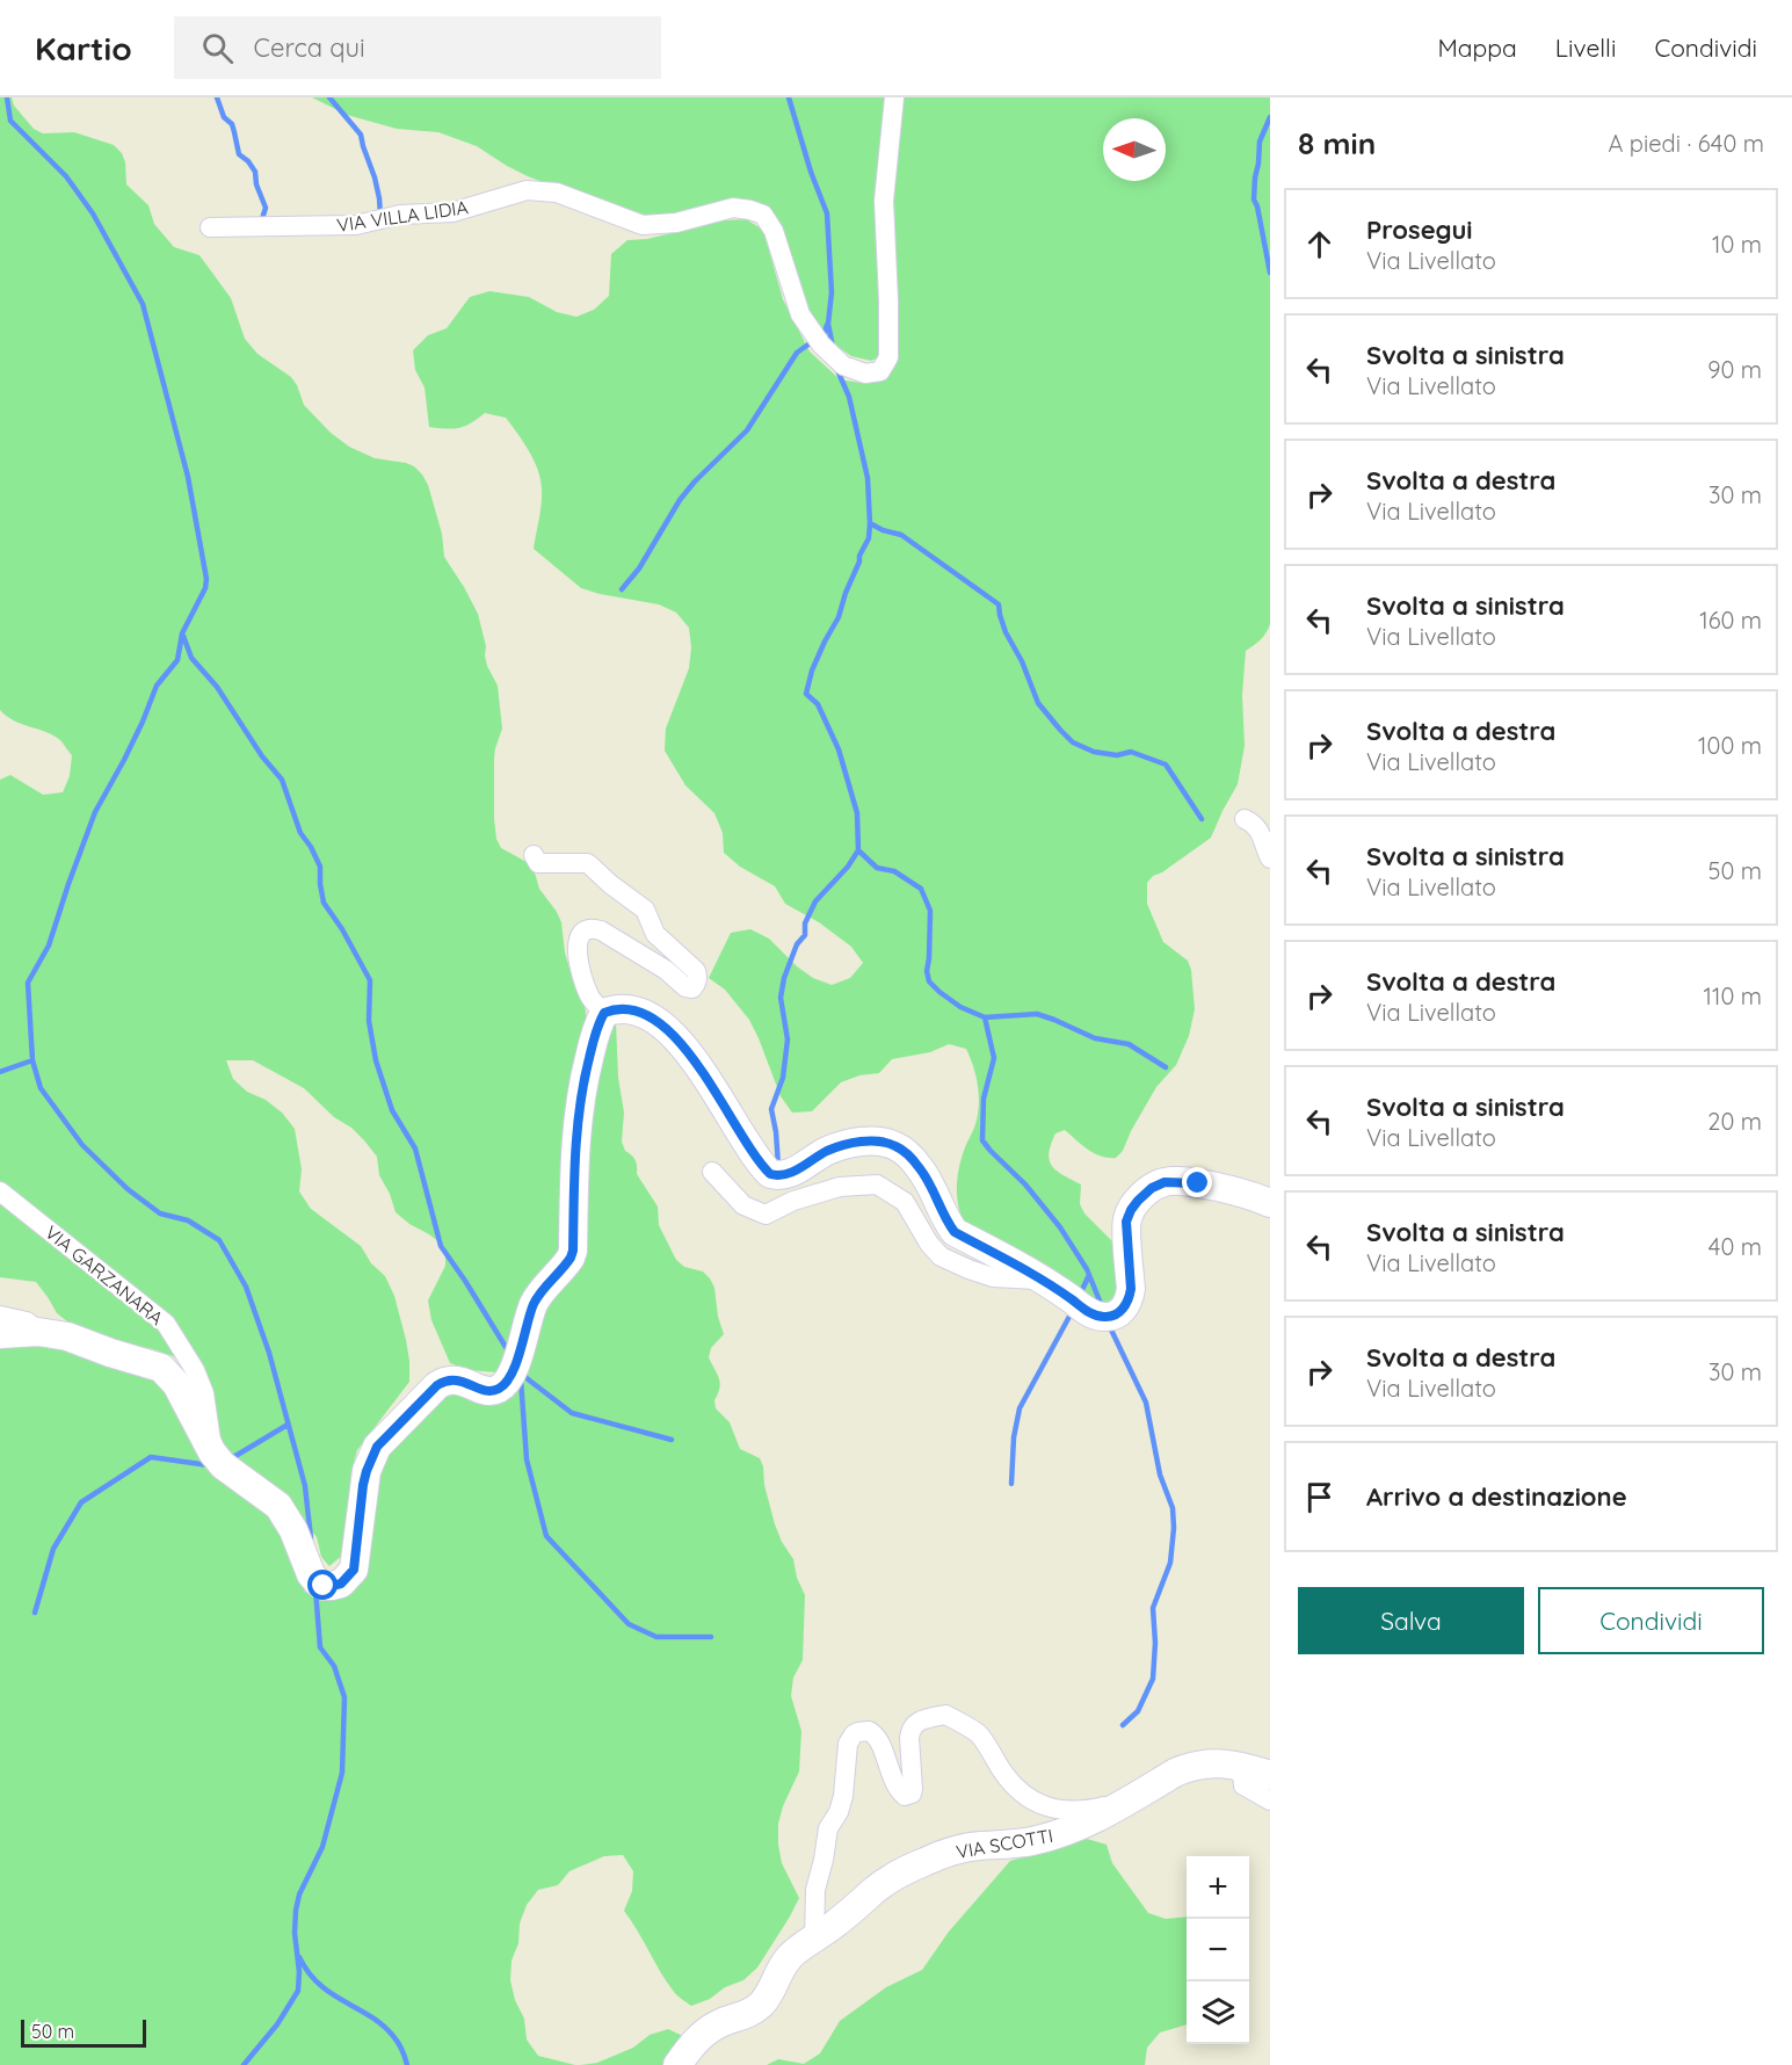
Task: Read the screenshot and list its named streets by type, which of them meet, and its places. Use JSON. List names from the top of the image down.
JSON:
{
  "streets": {
    "main road": ["VIA SCOTTI"],
    "street": ["VIA VILLA LIDIA", "VIA GARZANARA"]
  },
  "scale_bar": "50 m",
  "north": "left",
  "page": {
    "header": "Kartio",
    "search": "Cerca qui",
    "nav": ["Mappa", "Livelli", "Condividi"],
    "heading": ["8 min", "A piedi · 640 m"],
    "list": [
      ["Prosegui", "Via Livellato", "10 m"],
      ["Svolta a sinistra", "Via Livellato", "90 m"],
      ["Svolta a destra", "Via Livellato", "30 m"],
      ["Svolta a sinistra", "Via Livellato", "160 m"],
      ["Svolta a destra", "Via Livellato", "100 m"],
      ["Svolta a sinistra", "Via Livellato", "50 m"],
      ["Svolta a destra", "Via Livellato", "110 m"],
      ["Svolta a sinistra", "Via Livellato", "20 m"],
      ["Svolta a sinistra", "Via Livellato", "40 m"],
      ["Svolta a destra", "Via Livellato", "30 m"],
      "Arrivo a destinazione"
    ],
    "buttons": ["Salva", "Condividi"],
    "map_buttons": ["+", "−"],
    "scale": "50 m"
  }
}
